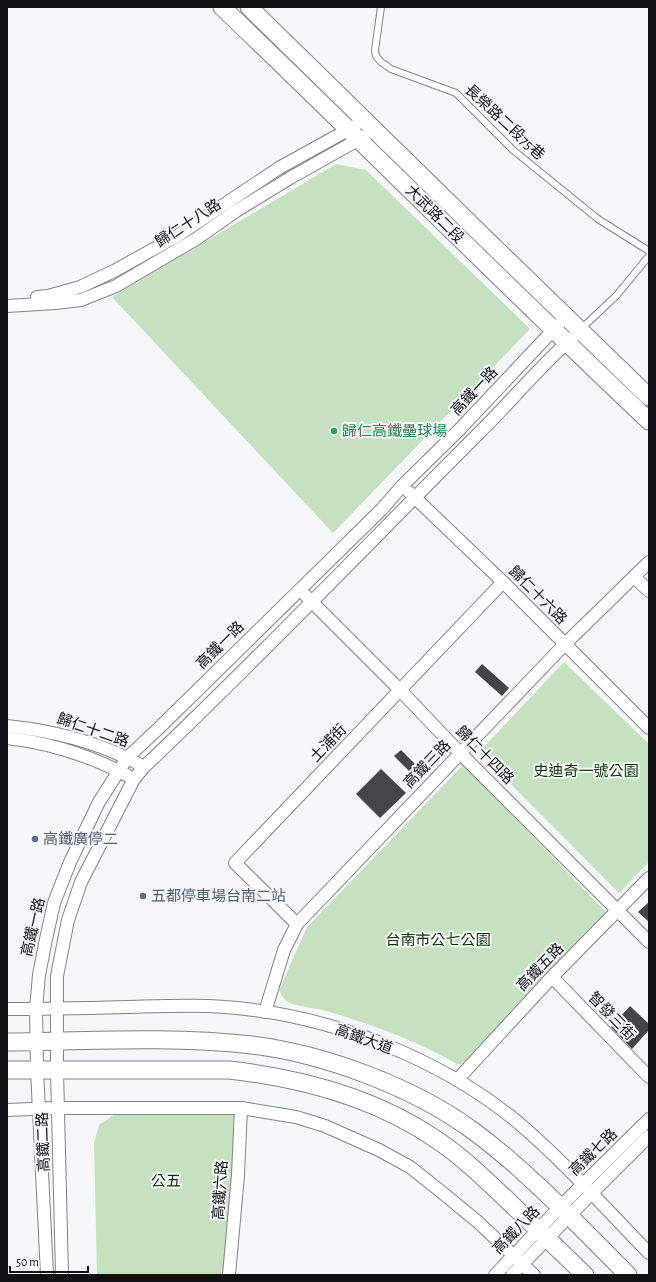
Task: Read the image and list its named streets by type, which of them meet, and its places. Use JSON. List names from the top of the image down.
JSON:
{
  "streets": {
    "street": [
      "大武路二段",
      "歸仁十八路",
      "高鐵一路",
      "歸仁十六路",
      "歸仁十二路",
      "土浦街",
      "歸仁十四路",
      "高鐵三路",
      "高鐵五路",
      "智發三街",
      "高鐵大道",
      "高鐵二路",
      "高鐵七路",
      "高鐵六路",
      "高鐵八路"
    ],
    "lane": ["長榮路二段75巷"]
  },
  "crossings": [
    ["大武路二段", "歸仁十八路"],
    ["大武路二段", "高鐵一路"],
    ["高鐵一路", "歸仁十六路"],
    ["高鐵一路", "歸仁十二路"],
    ["高鐵一路", "歸仁十四路"],
    ["高鐵一路", "高鐵大道"],
    ["高鐵一路", "高鐵二路"],
    ["歸仁十六路", "土浦街"],
    ["歸仁十六路", "高鐵三路"],
    ["土浦街", "歸仁十四路"],
    ["土浦街", "高鐵三路"],
    ["歸仁十四路", "高鐵三路"],
    ["歸仁十四路", "高鐵五路"],
    ["高鐵三路", "高鐵大道"],
    ["高鐵五路", "智發三街"],
    ["高鐵五路", "高鐵大道"],
    ["高鐵大道", "高鐵二路"],
    ["高鐵大道", "高鐵七路"],
    ["高鐵七路", "高鐵八路"]
  ],
  "parks": ["史迪奇一號公園", "台南市公七公園", "公五"],
  "places": ["歸仁高鐵壘球場", "高鐵廣停二", "五都停車場台南二站"],
  "scale_bar": "50 m"
}
